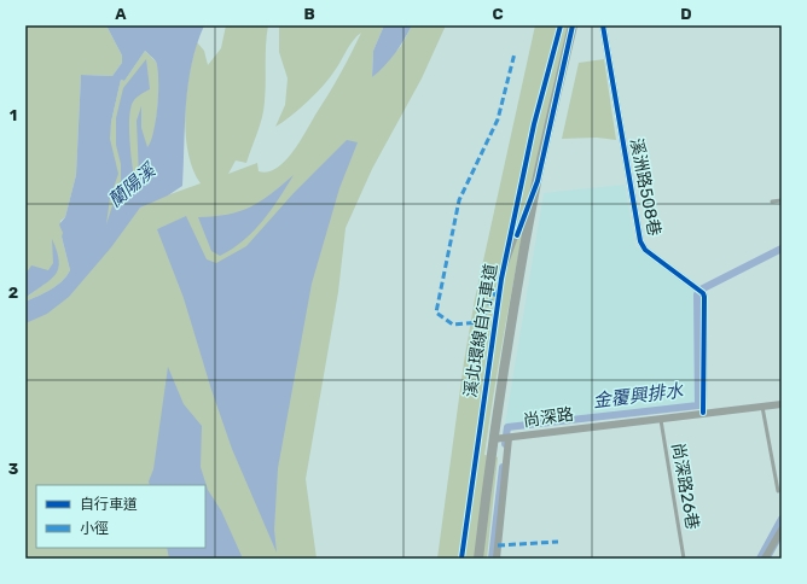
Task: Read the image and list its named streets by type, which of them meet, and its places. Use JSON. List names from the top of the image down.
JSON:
{
  "streets": {
    "street": ["溪洲路508巷", "尚深路"],
    "lane": ["尚深路26巷"],
    "cycle path": ["溪北環線自行車道"]
  },
  "crossings": [
    ["溪洲路508巷", "尚深路"],
    ["尚深路", "尚深路26巷"]
  ],
  "water": ["蘭陽溪", "金覆興排水"],
  "legend": ["自行車道", "小徑"],
  "grid": {
    "columns": [
      "A",
      "B",
      "C",
      "D"
    ],
    "rows": ["1", "2", "3"]
  }
}
